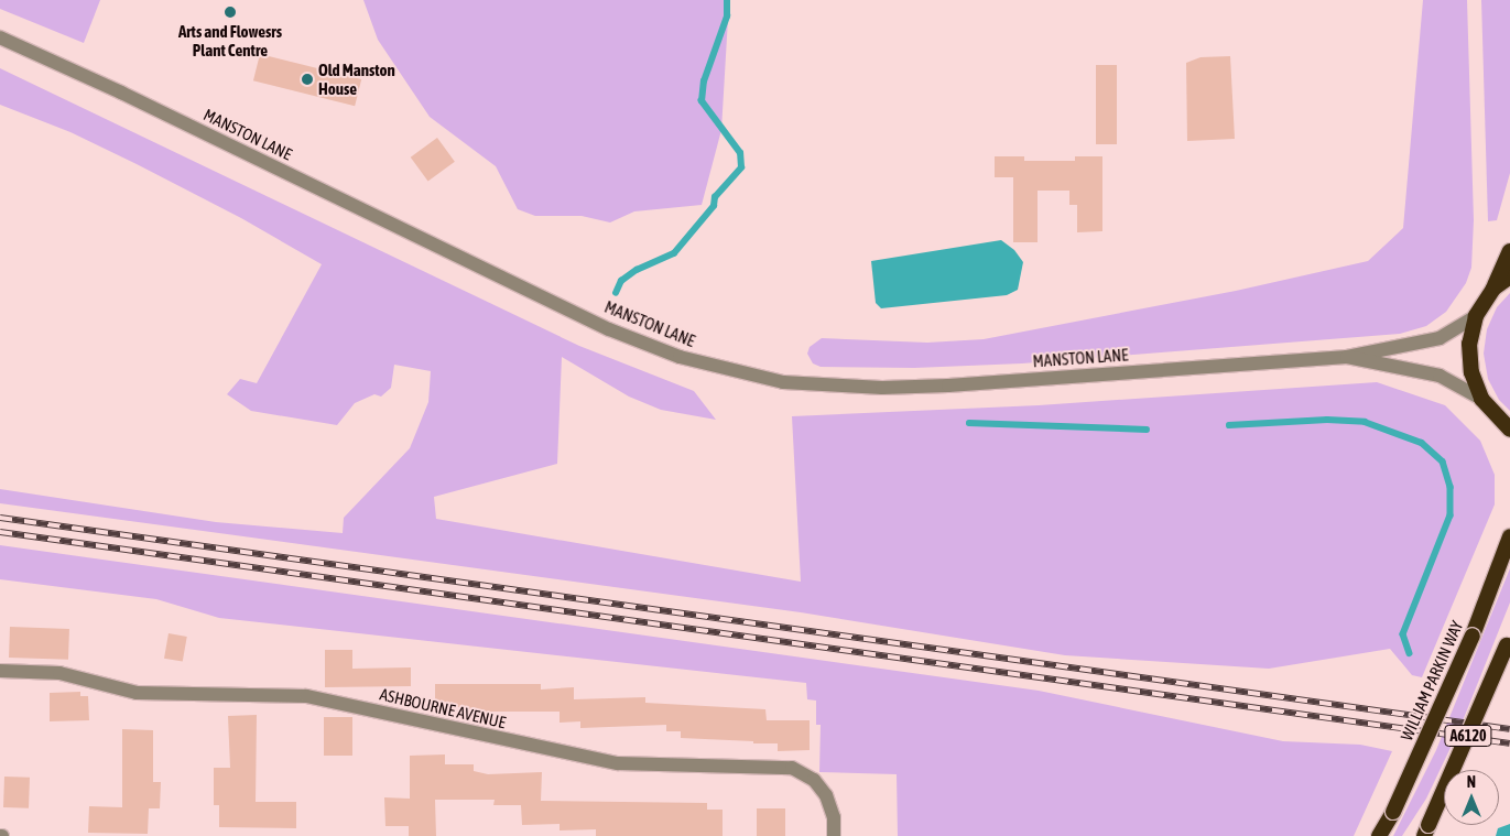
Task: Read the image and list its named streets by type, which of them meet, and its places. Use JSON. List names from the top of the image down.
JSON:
{
  "streets": {
    "highway": ["WILLIAM PARKIN WAY", "A6120"],
    "street": ["MANSTON LANE", "ASHBOURNE AVENUE"]
  },
  "places": ["Arts and Flowesrs Plant Centre", "Old Manston House"],
  "north": "top"
}
